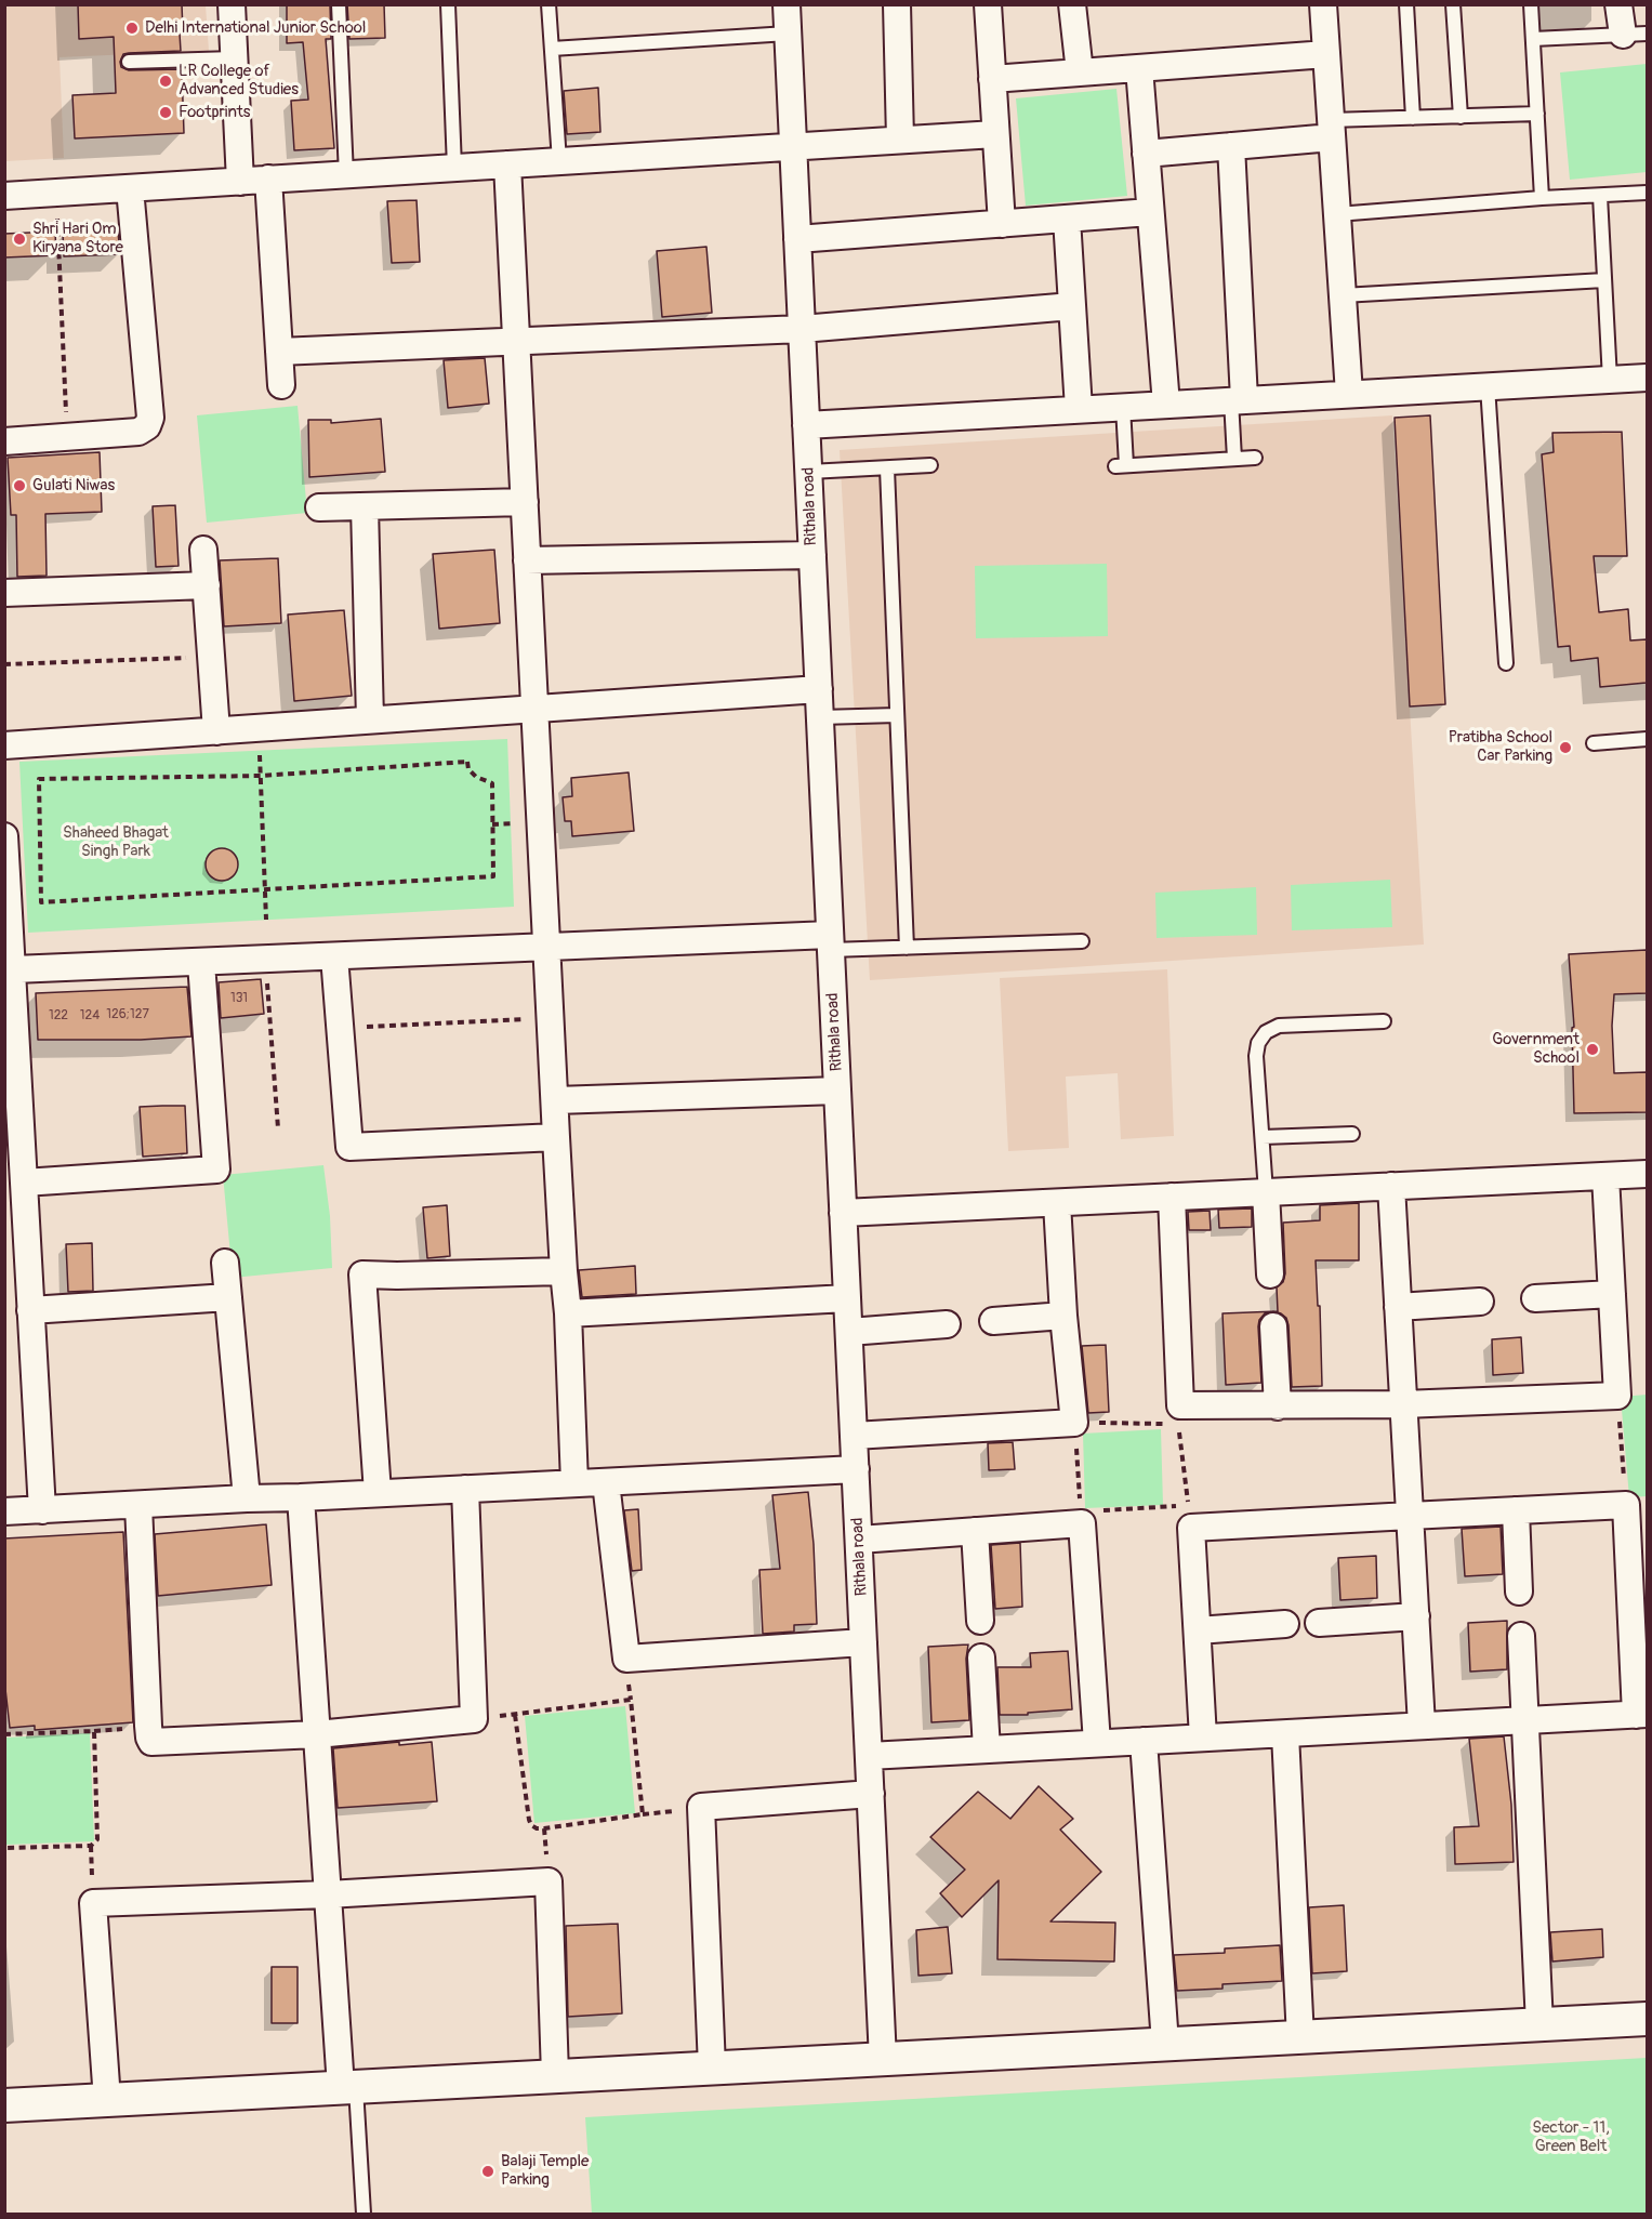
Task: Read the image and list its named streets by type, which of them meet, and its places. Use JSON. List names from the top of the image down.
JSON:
{
  "streets": {
    "street": ["Rithala road"]
  },
  "parks": ["Shaheed Bhagat Singh Park", "Sector - 11, Green Belt"],
  "places": [
    "Delhi International Junior School",
    "LR College of Advanced Studies",
    "Footprints",
    "Shri Hari Om Kiryana Store",
    "Gulati Niwas",
    "Pratibha School Car Parking",
    "Government School",
    "Balaji Temple Parking"
  ],
  "house_numbers": [
    "131",
    "126;127",
    "122",
    "124"
  ]
}
